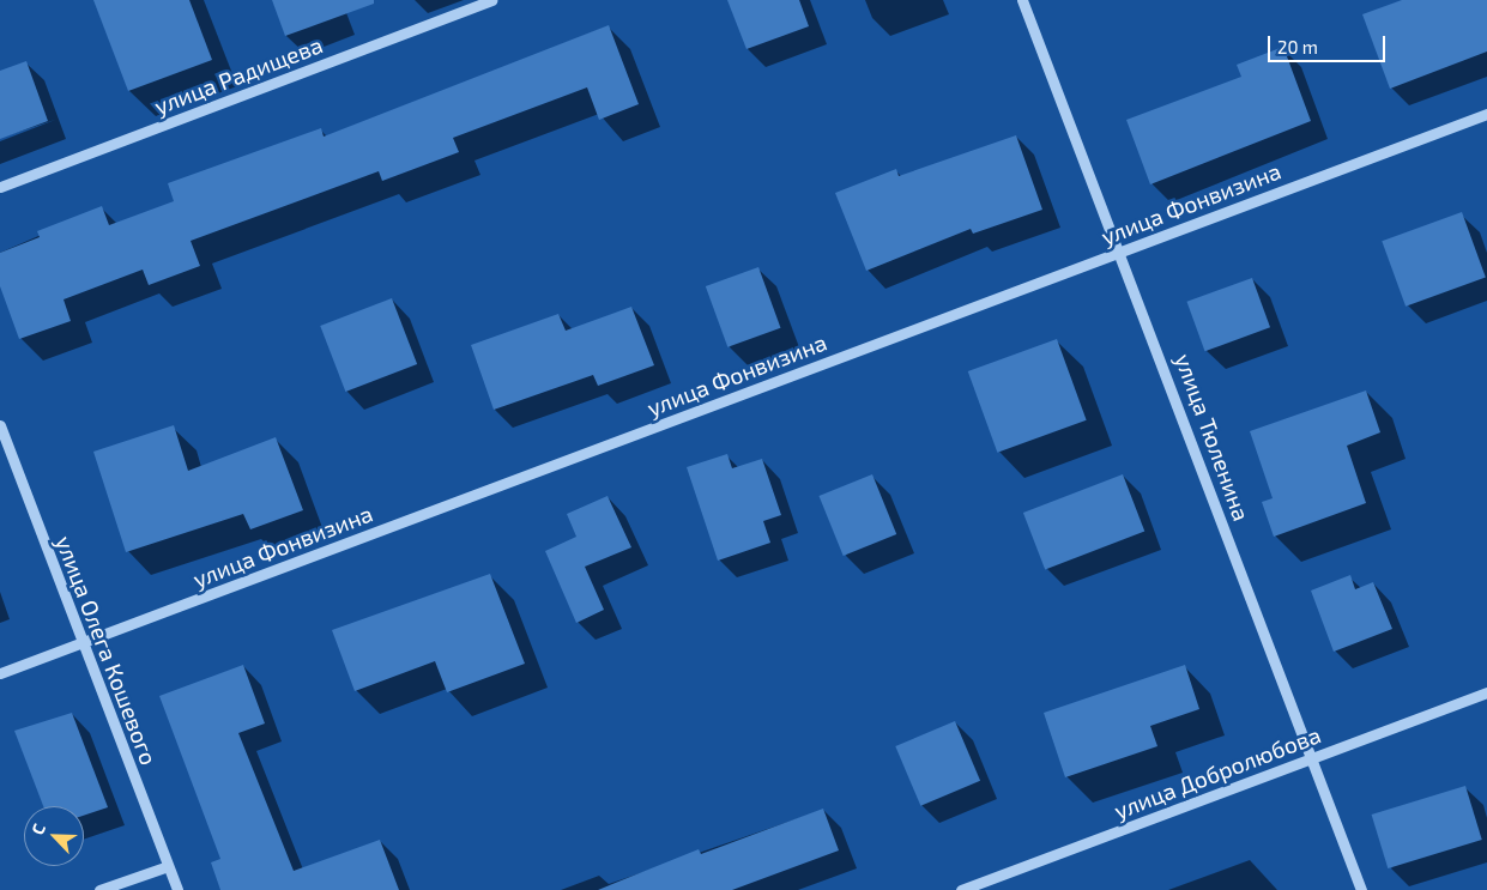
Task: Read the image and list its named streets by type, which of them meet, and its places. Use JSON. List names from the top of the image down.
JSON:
{
  "streets": {
    "street": [
      "улица Радищева",
      "улица Фонвизина",
      "улица Тюленина",
      "улица Олега Кошевого",
      "улица Добролюбова"
    ]
  },
  "crossings": [
    ["улица Фонвизина", "улица Тюленина"],
    ["улица Фонвизина", "улица Олега Кошевого"],
    ["улица Тюленина", "улица Добролюбова"]
  ],
  "scale_bar": "20 m",
  "north": "top left"
}
